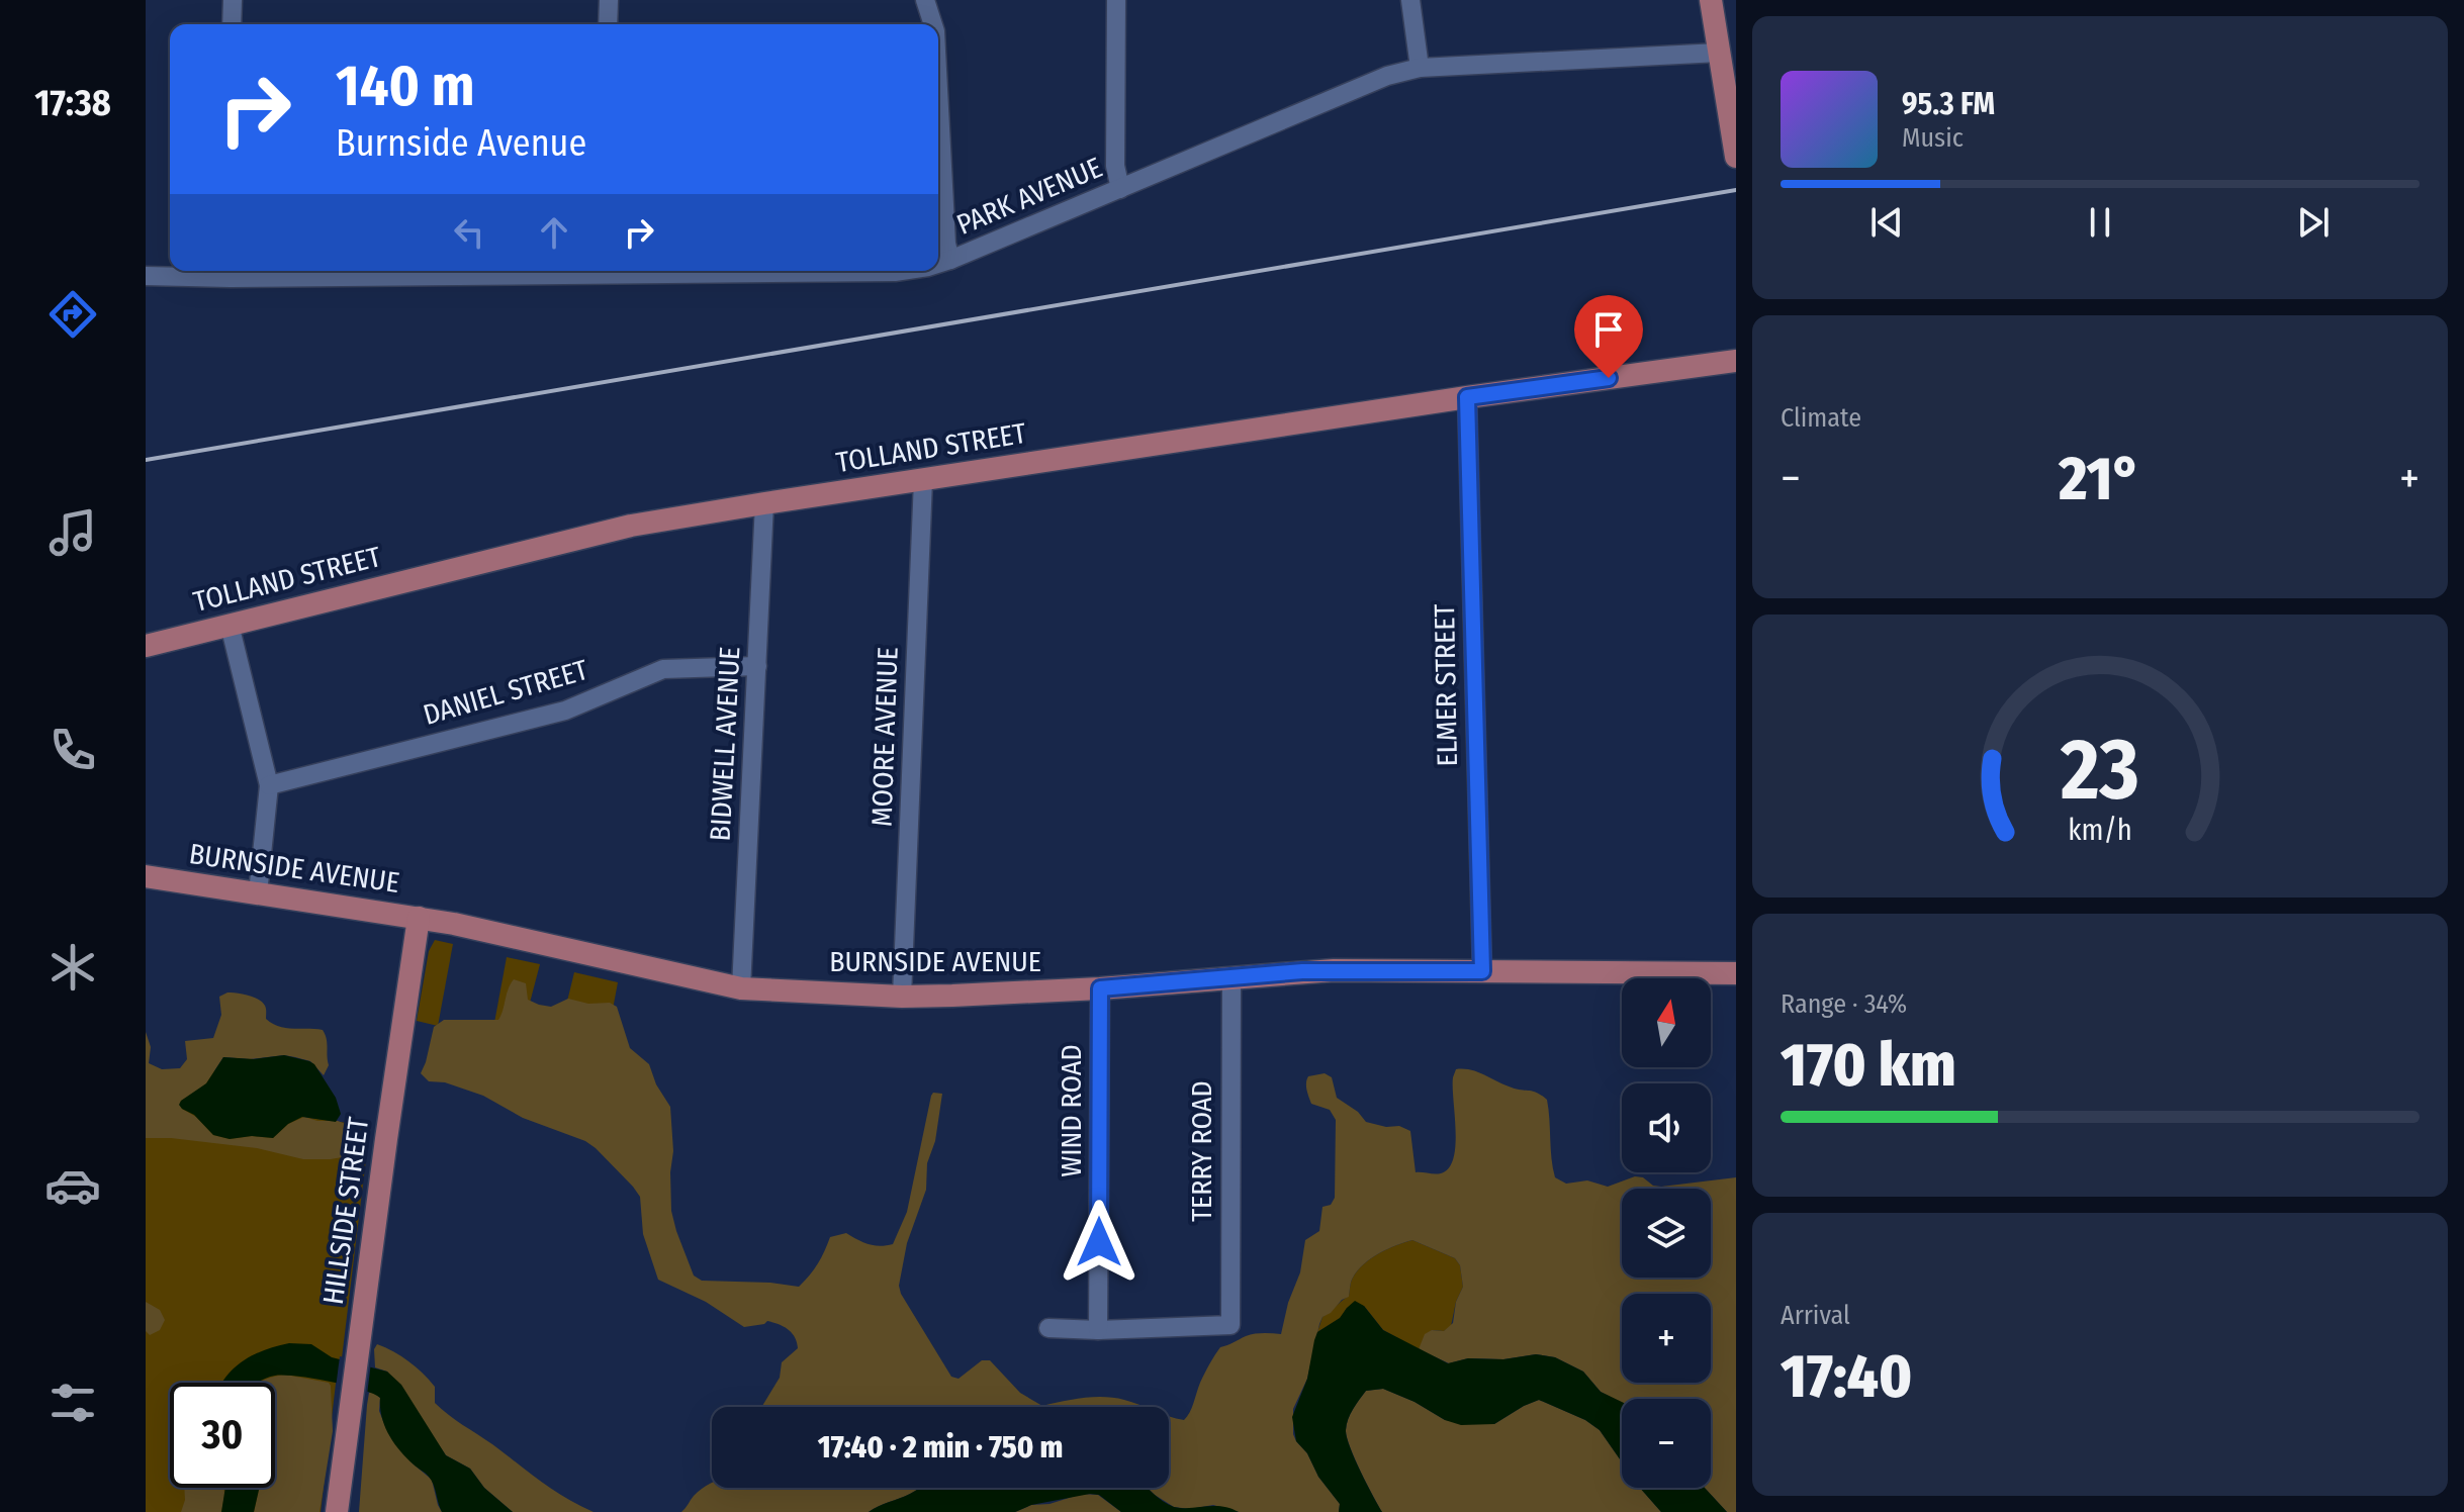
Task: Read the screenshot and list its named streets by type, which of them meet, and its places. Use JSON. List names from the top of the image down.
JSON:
{
  "streets": {
    "main road": ["TOLLAND STREET", "BURNSIDE AVENUE", "HILLSIDE STREET"],
    "street": [
      "PARK AVENUE",
      "ELMER STREET",
      "DANIEL STREET",
      "MOORE AVENUE",
      "BIDWELL AVENUE",
      "WIND ROAD",
      "TERRY ROAD"
    ]
  },
  "crossings": [
    ["TOLLAND STREET", "ELMER STREET"],
    ["TOLLAND STREET", "MOORE AVENUE"],
    ["TOLLAND STREET", "BIDWELL AVENUE"],
    ["ELMER STREET", "BURNSIDE AVENUE"],
    ["DANIEL STREET", "BIDWELL AVENUE"],
    ["MOORE AVENUE", "BURNSIDE AVENUE"],
    ["BIDWELL AVENUE", "BURNSIDE AVENUE"],
    ["BURNSIDE AVENUE", "WIND ROAD"],
    ["BURNSIDE AVENUE", "TERRY ROAD"],
    ["BURNSIDE AVENUE", "HILLSIDE STREET"],
    ["WIND ROAD", "TERRY ROAD"]
  ],
  "north": "top",
  "page": {
    "tabs": "17:38",
    "turn": ["140 m", "Burnside Avenue"],
    "song": ["95.3 FM", "Music"],
    "tile": [
      "Climate",
      ["Range · 34%", "170 km"],
      ["Arrival", "17:40"]
    ],
    "heat": ["−", "21°", "+"],
    "map_buttons": ["+", "−"],
    "limit": "30",
    "trip": "17:40 · 2 min · 750 m",
    "gauge": ["23", "km/h"]
  }
}
